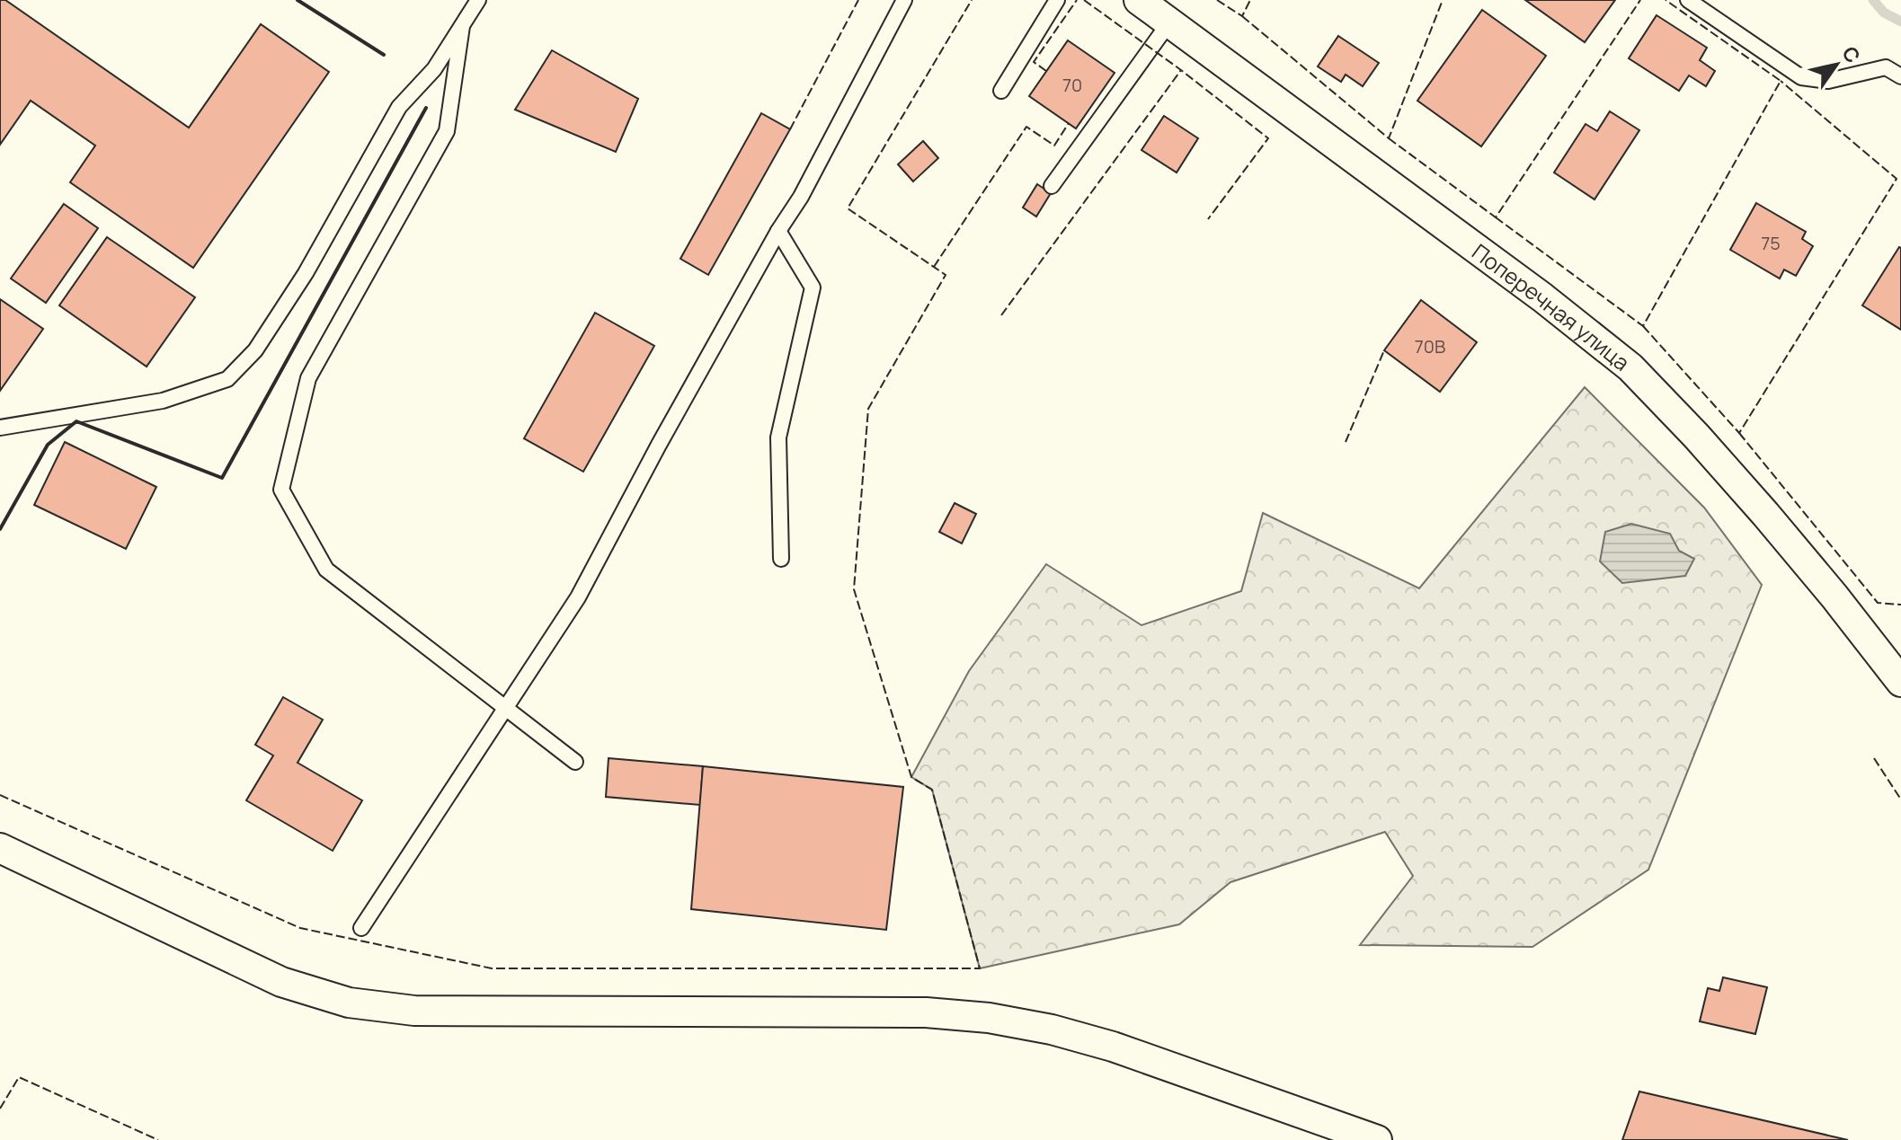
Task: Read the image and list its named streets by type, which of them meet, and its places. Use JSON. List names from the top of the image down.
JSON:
{
  "streets": {
    "street": ["Поперечная улица"]
  },
  "house_numbers": ["70", "75", "70В"],
  "north": "top right"
}
